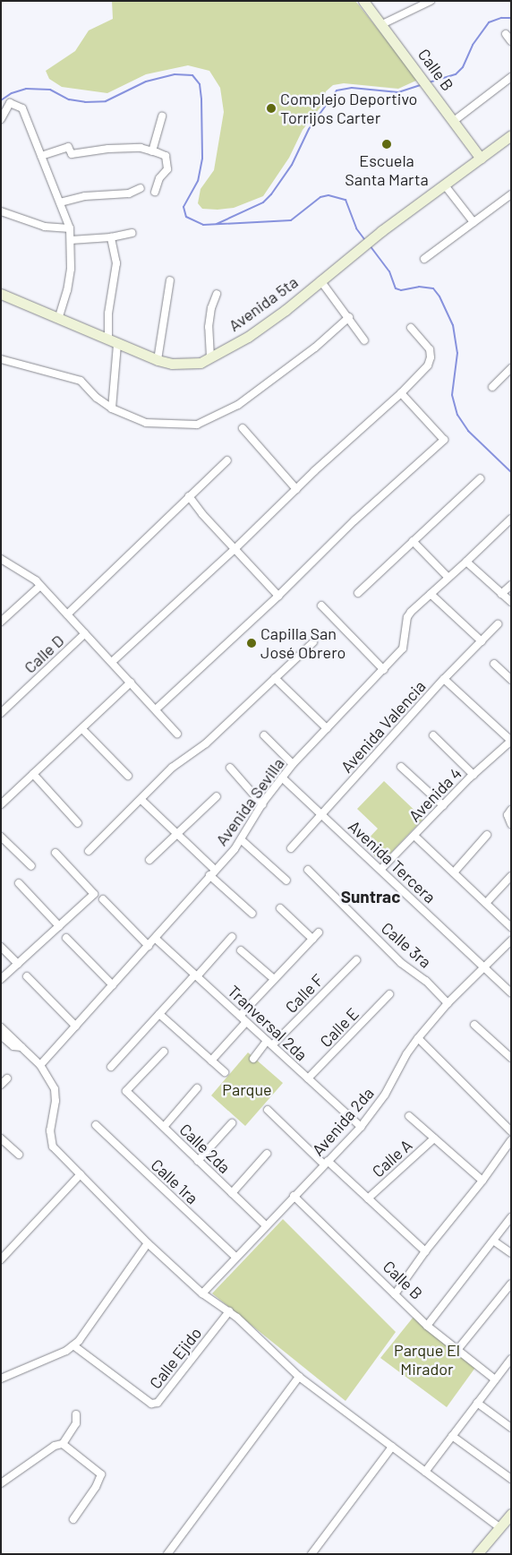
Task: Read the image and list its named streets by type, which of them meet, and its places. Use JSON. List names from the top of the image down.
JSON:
{
  "streets": {
    "street": [
      "Calle B",
      "Avenida 5ta",
      "Calle D",
      "Avenida Valencia",
      "Avenida 4",
      "Avenida Sevilla",
      "Avenida Tercera",
      "Calle 3ra",
      "Calle F",
      "Tranversal 2da",
      "Calle E",
      "Avenida 2da",
      "Calle 2da",
      "Calle A",
      "Calle 1ra",
      "Calle Ejido"
    ]
  },
  "crossings": [
    ["Calle B", "Avenida 5ta"],
    ["Calle B", "Avenida 2da"],
    ["Avenida Valencia", "Avenida Tercera"],
    ["Avenida 4", "Avenida Tercera"],
    ["Avenida Sevilla", "Avenida Tercera"],
    ["Avenida Sevilla", "Tranversal 2da"],
    ["Avenida Tercera", "Avenida 2da"],
    ["Calle 3ra", "Avenida 2da"],
    ["Calle F", "Tranversal 2da"],
    ["Tranversal 2da", "Calle E"],
    ["Tranversal 2da", "Avenida 2da"],
    ["Avenida 2da", "Calle 2da"],
    ["Avenida 2da", "Calle 1ra"]
  ],
  "districts": ["Suntrac"],
  "parks": ["Parque", "Parque El Mirador"],
  "places": ["Complejo Deportivo Torrijos Carter", "Escuela Santa Marta", "Capilla San José Obrero"]
}
